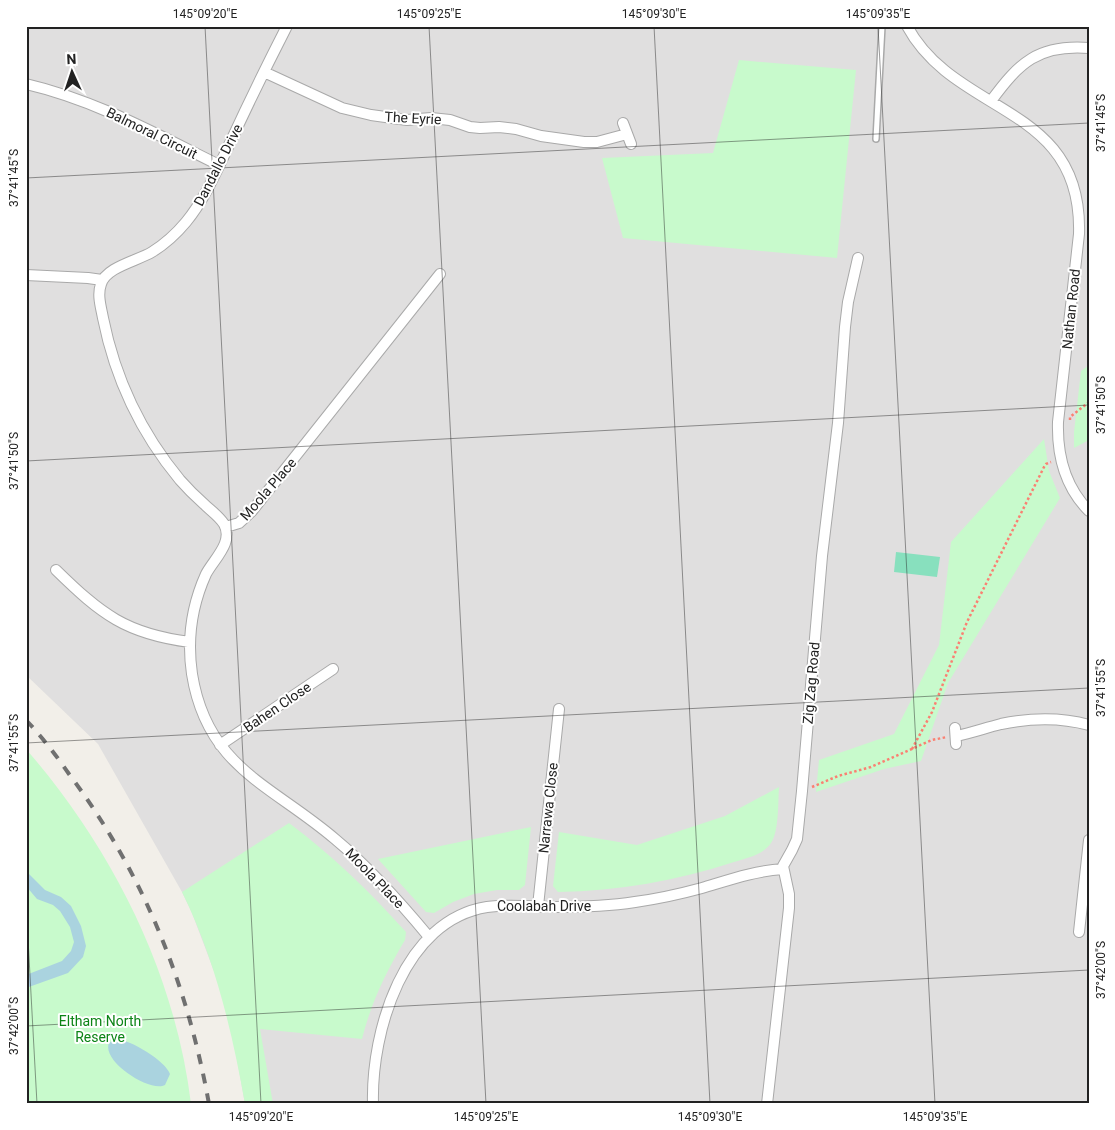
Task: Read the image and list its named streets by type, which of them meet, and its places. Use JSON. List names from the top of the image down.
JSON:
{
  "streets": {
    "street": [
      "The Eyrie",
      "Balmoral Circuit",
      "Dandallo Drive",
      "Nathan Road",
      "Moola Place",
      "Zig Zag Road",
      "Bahen Close",
      "Narrawa Close",
      "Coolabah Drive"
    ]
  },
  "crossings": [
    ["The Eyrie", "Dandallo Drive"],
    ["Balmoral Circuit", "Dandallo Drive"],
    ["Moola Place", "Bahen Close"],
    ["Moola Place", "Coolabah Drive"],
    ["Zig Zag Road", "Coolabah Drive"],
    ["Narrawa Close", "Coolabah Drive"]
  ],
  "parks": ["Eltham North Reserve"],
  "north": "top",
  "coordinates": [
    "145°09'20\"E",
    "145°09'25\"E",
    "145°09'30\"E",
    "145°09'35\"E",
    "37°41'45\"S",
    "37°41'50\"S",
    "37°41'55\"S",
    "37°42'00\"S"
  ]
}
